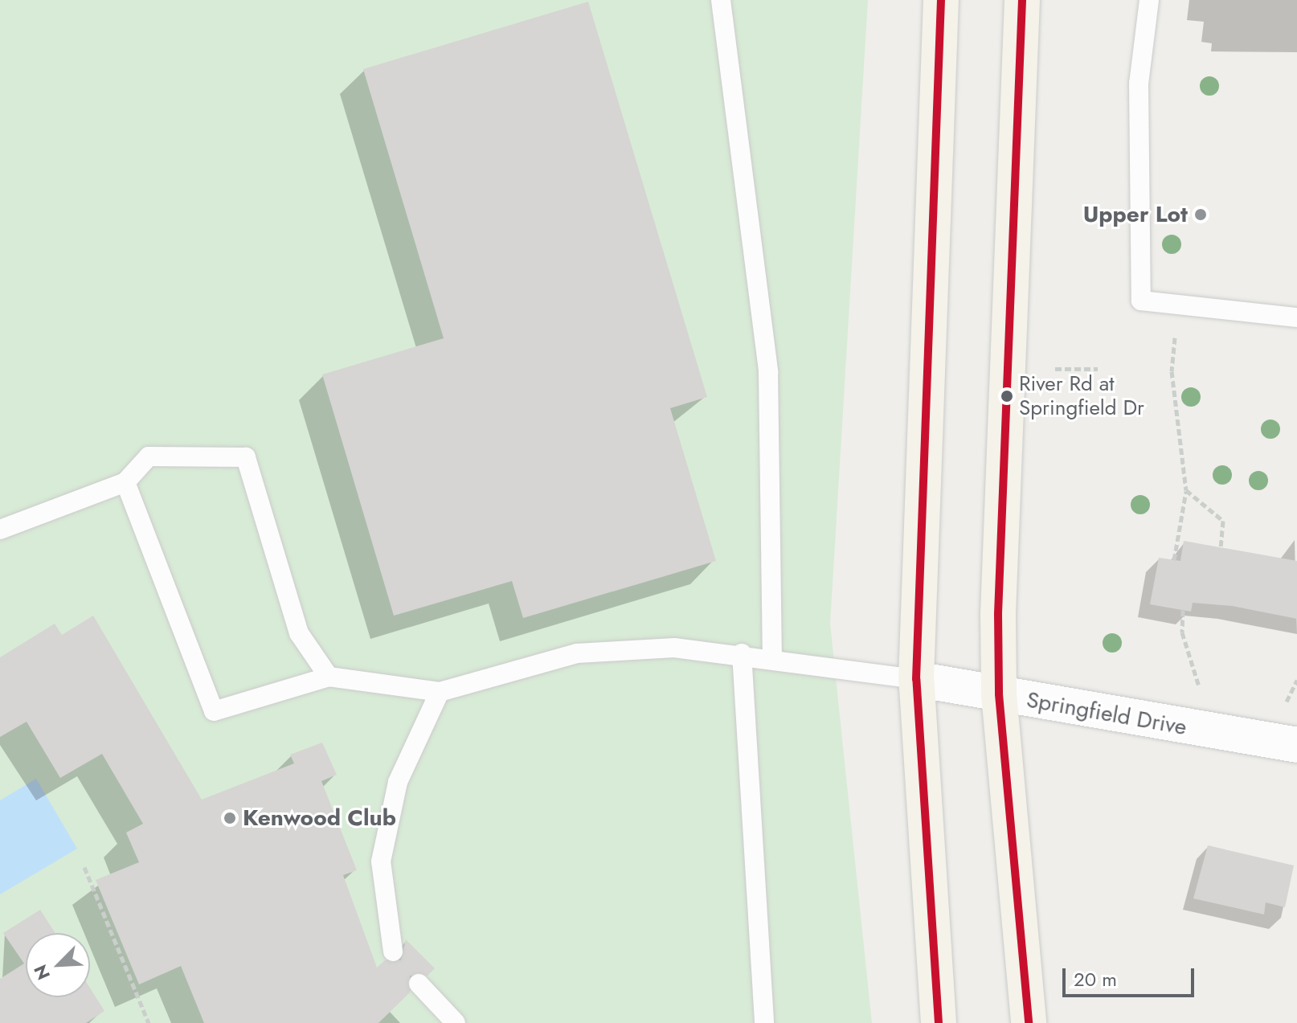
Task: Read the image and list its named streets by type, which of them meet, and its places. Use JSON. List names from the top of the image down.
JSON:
{
  "streets": {
    "street": ["Springfield Drive"]
  },
  "places": ["Upper Lot", "River Rd at Springfield Dr", "Kenwood Club"],
  "scale_bar": "20 m",
  "north": "bottom left"
}
